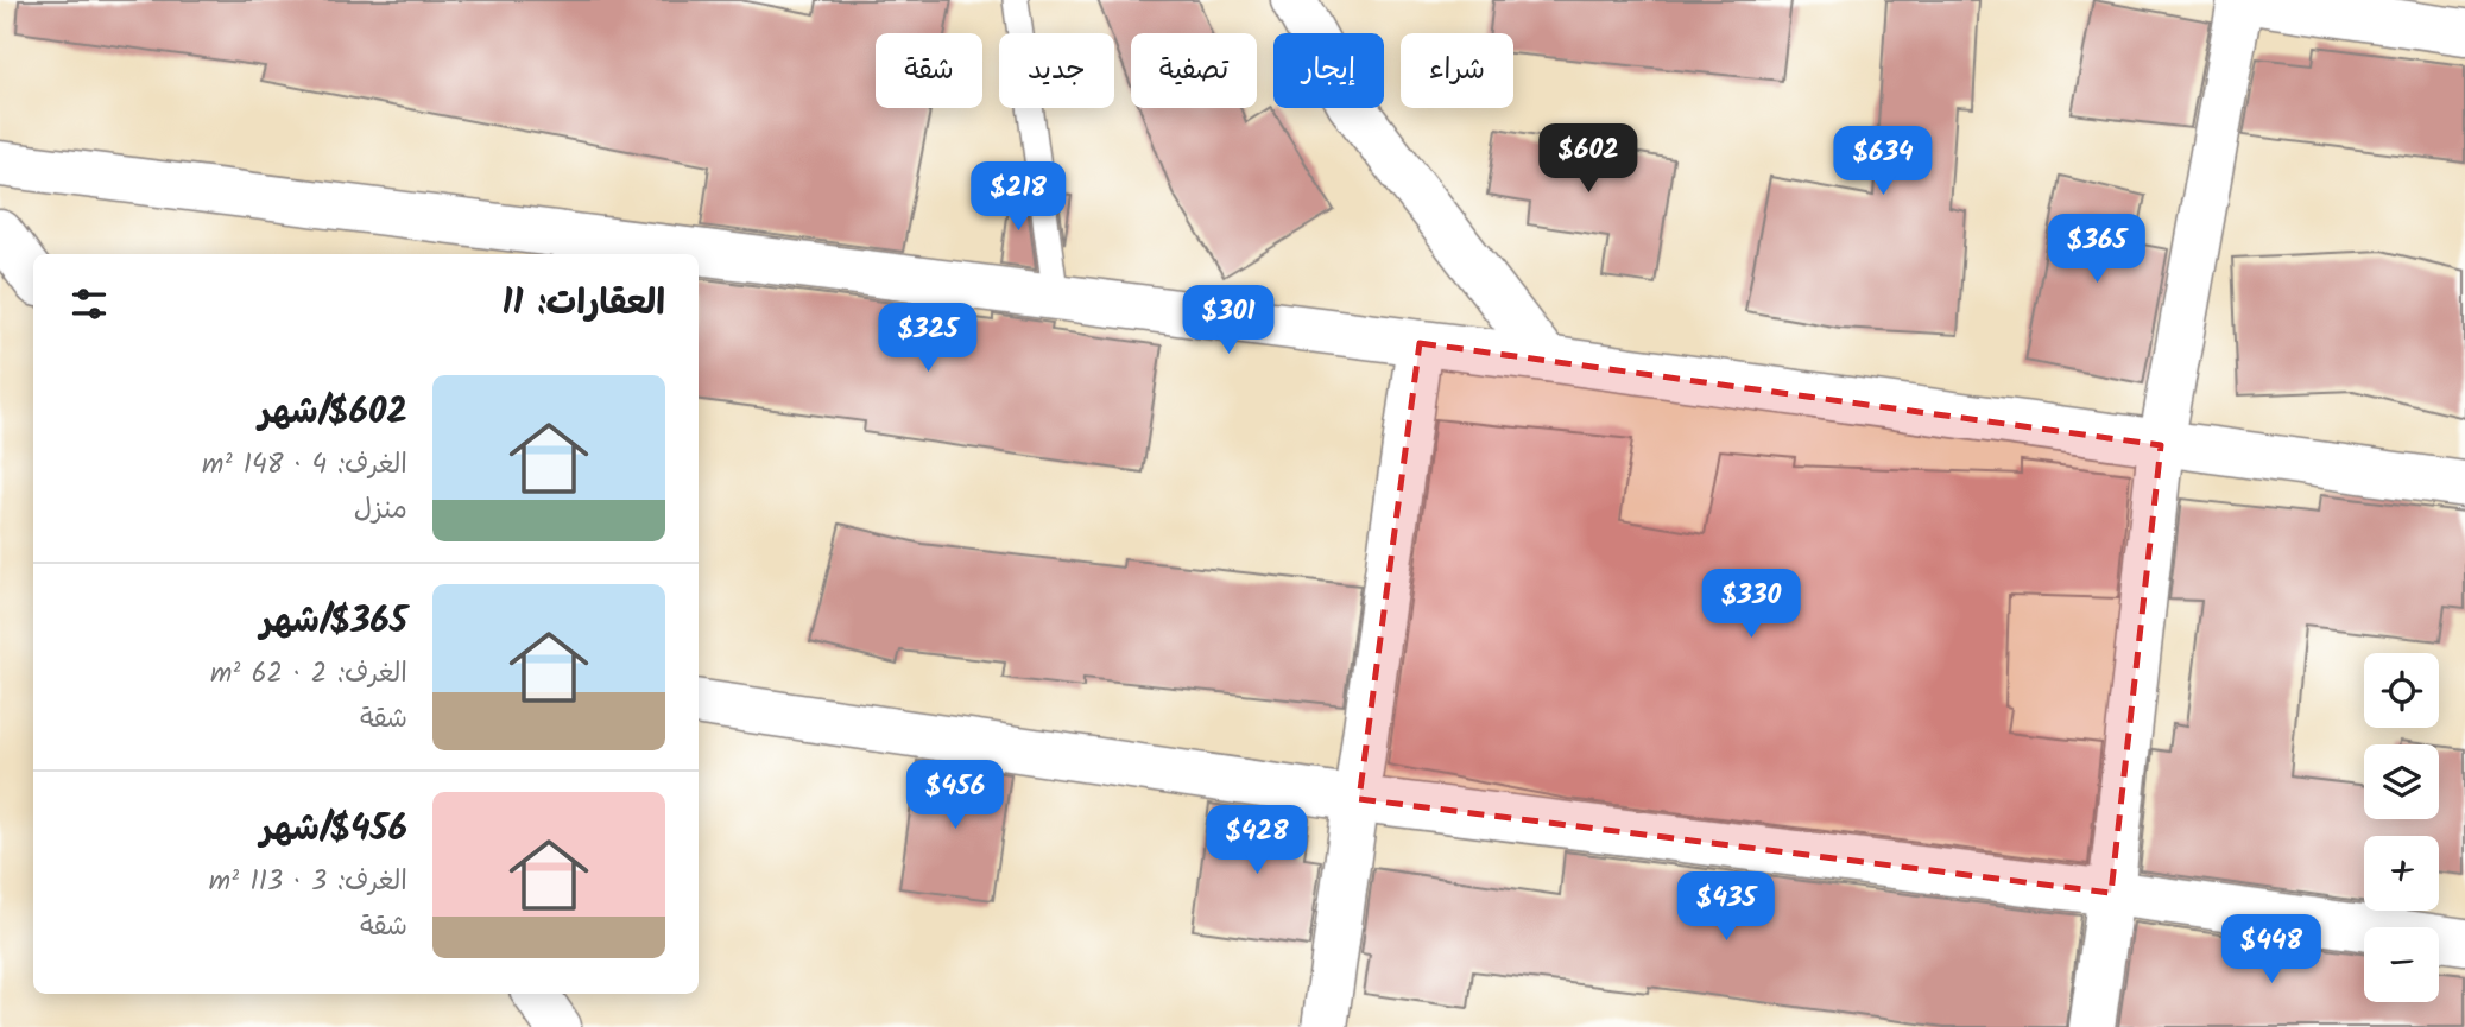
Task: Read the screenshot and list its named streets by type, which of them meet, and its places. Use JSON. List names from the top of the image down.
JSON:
{
  "page": {
    "chip": [
      "شراء",
      "إيجار",
      "تصفية",
      "جديد",
      "شقة"
    ],
    "price": [
      "$602",
      "$634",
      "$218",
      "$365",
      "$301",
      "$325",
      "$330",
      "$456",
      "$428",
      "$435",
      "$448"
    ],
    "heading": "العقارات: 11",
    "list": [
      {
        "name": "$602/شهر",
        "note": "الغرف: 4 · 148 m² · منزل"
      },
      {
        "name": "$365/شهر",
        "note": "الغرف: 2 · 62 m² · شقة"
      },
      {
        "name": "$456/شهر",
        "note": "الغرف: 3 · 113 m² · شقة"
      }
    ],
    "map_buttons": ["+", "−"]
  }
}
